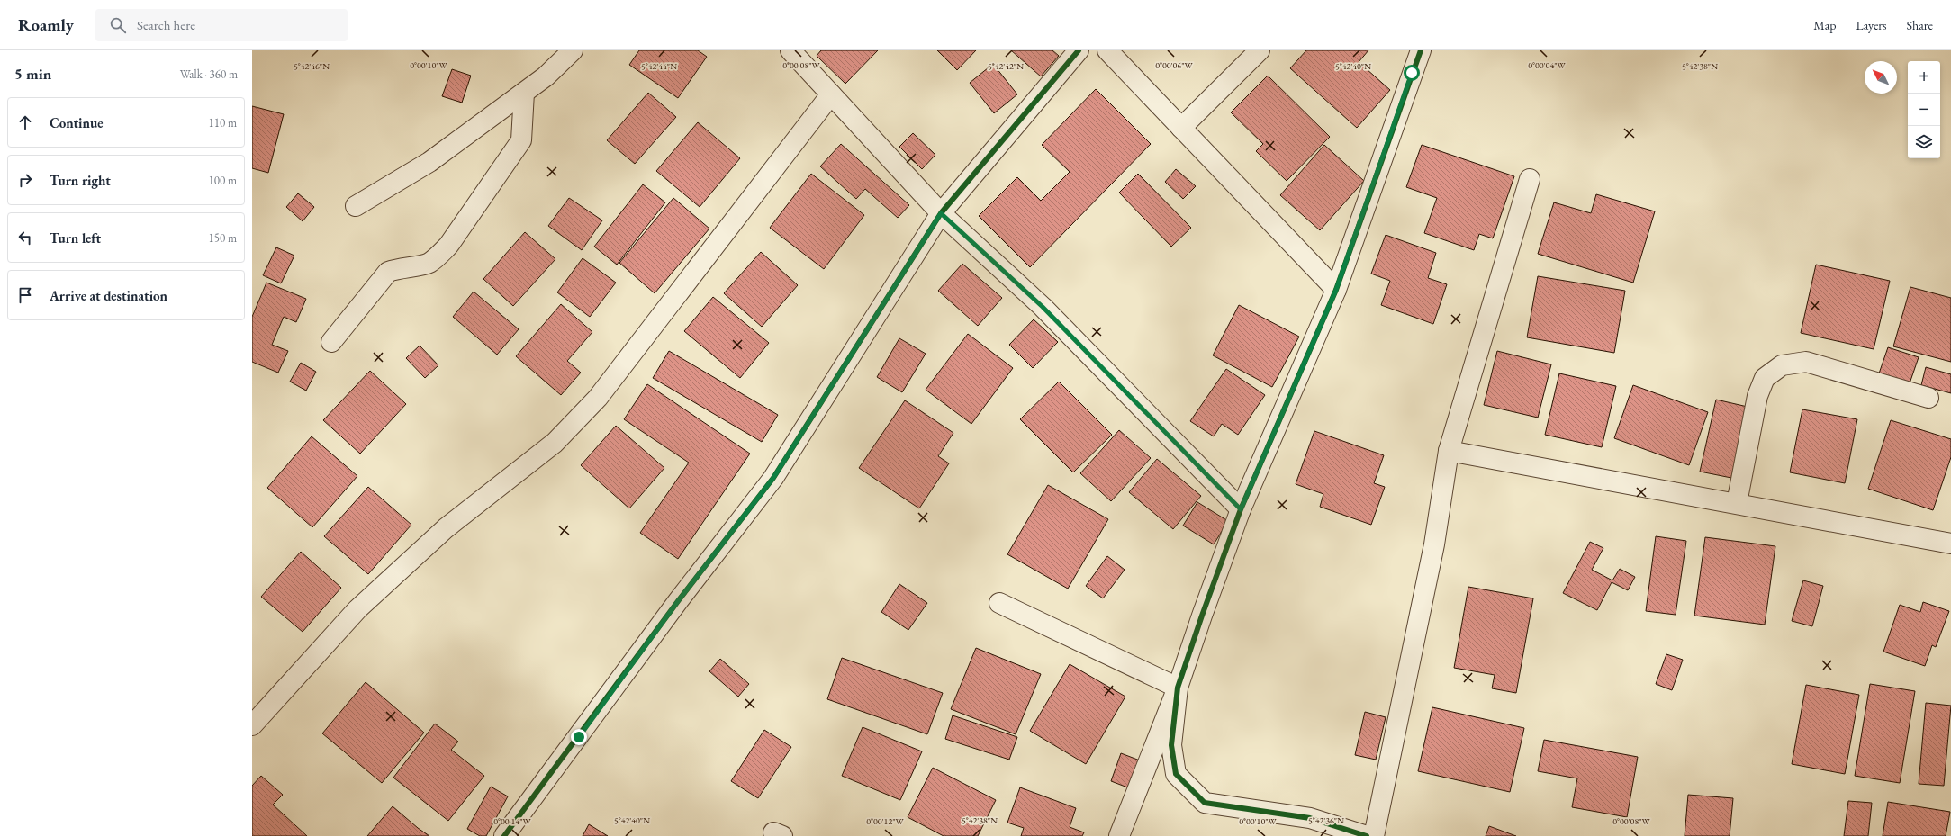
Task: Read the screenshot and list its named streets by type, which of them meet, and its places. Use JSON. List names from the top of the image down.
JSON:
{
  "north": "top left",
  "page": {
    "header": "Roamly",
    "search": "Search here",
    "nav": ["Map", "Layers", "Share"],
    "heading": ["5 min", "Walk · 360 m"],
    "map_buttons": ["+", "−"],
    "list": [
      ["Continue", "110 m"],
      ["Turn right", "100 m"],
      ["Turn left", "150 m"],
      "Arrive at destination"
    ]
  },
  "coordinates": [
    "0°00'10\"W",
    "0°00'08\"W",
    "0°00'06\"W",
    "0°00'04\"W",
    "5°42'46\"N",
    "5°42'44\"N",
    "5°42'42\"N",
    "5°42'40\"N",
    "5°42'38\"N",
    "5°42'36\"N",
    "0°00'14\"W",
    "0°00'12\"W"
  ]
}
